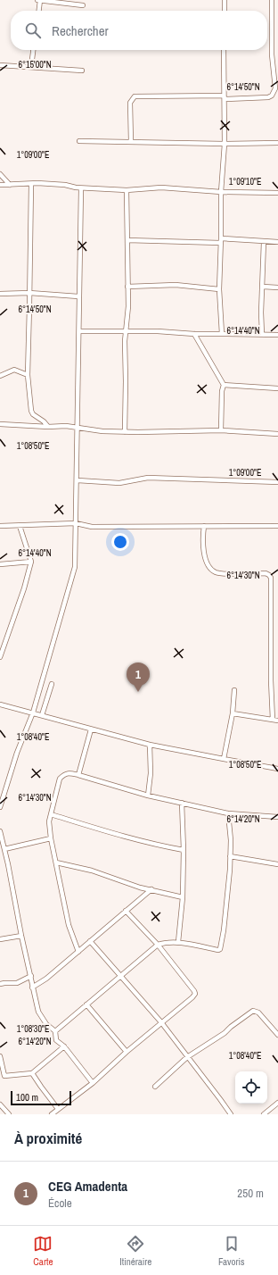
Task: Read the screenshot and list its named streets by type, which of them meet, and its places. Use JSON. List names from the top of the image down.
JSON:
{
  "scale_bar": "100 m",
  "page": {
    "search": "Rechercher",
    "pins": "1",
    "scale": "100 m",
    "heading": "À proximité",
    "list": [
      {
        "mark": "1",
        "name": "CEG Amadenta",
        "note": "École",
        "value": "250 m"
      }
    ],
    "nav": ["Carte", "Itinéraire", "Favoris"]
  },
  "coordinates": [
    "6°15'00\"N",
    "6°14'50\"N",
    "1°09'00\"E",
    "1°09'10\"E",
    "6°14'40\"N",
    "1°08'50\"E",
    "6°14'30\"N",
    "1°08'40\"E",
    "6°14'20\"N",
    "1°08'30\"E"
  ]
}
